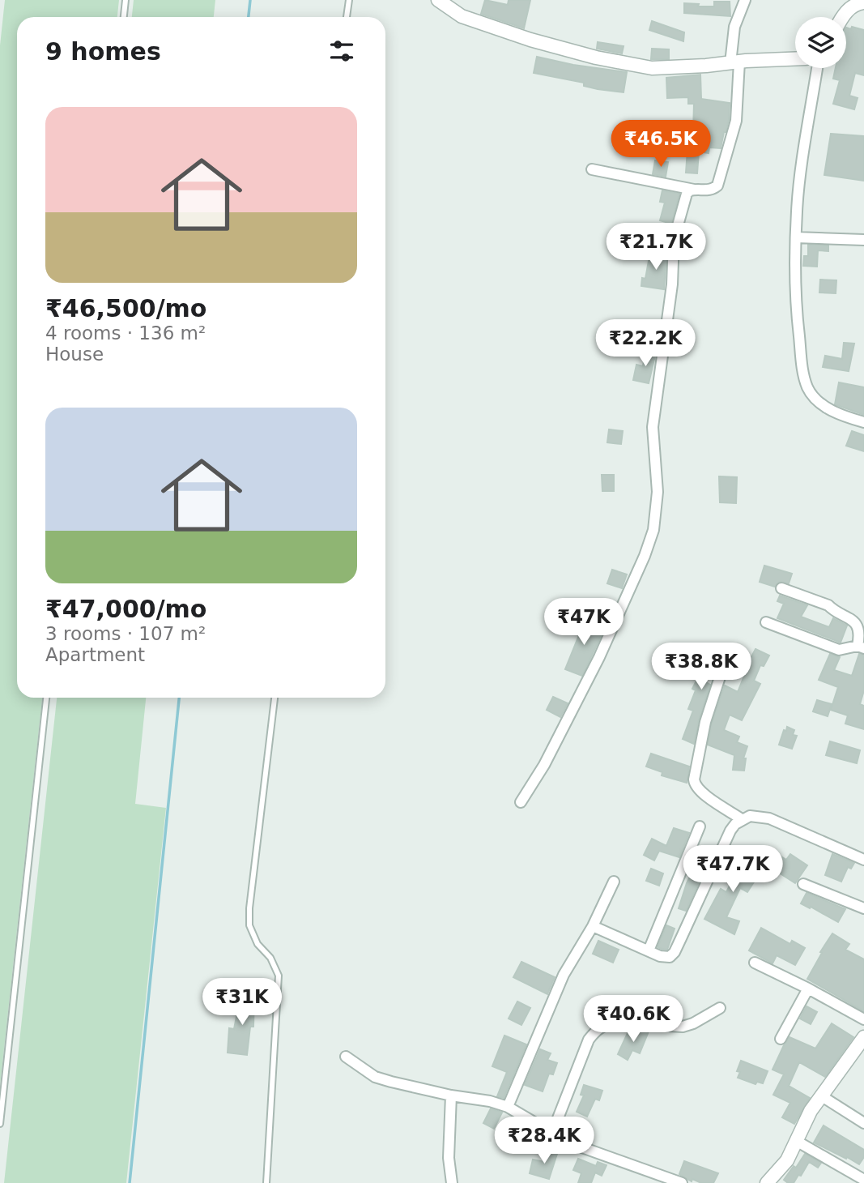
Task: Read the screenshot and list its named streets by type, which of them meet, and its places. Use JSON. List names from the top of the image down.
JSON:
{
  "page": {
    "heading": "9 homes",
    "list": [
      {
        "name": "₹46,500/mo",
        "note": "4 rooms · 136 m² · House"
      },
      {
        "name": "₹47,000/mo",
        "note": "3 rooms · 107 m² · Apartment"
      }
    ],
    "price": [
      "₹46.5K",
      "₹21.7K",
      "₹22.2K",
      "₹47K",
      "₹38.8K",
      "₹47.7K",
      "₹31K",
      "₹40.6K",
      "₹28.4K"
    ]
  }
}
